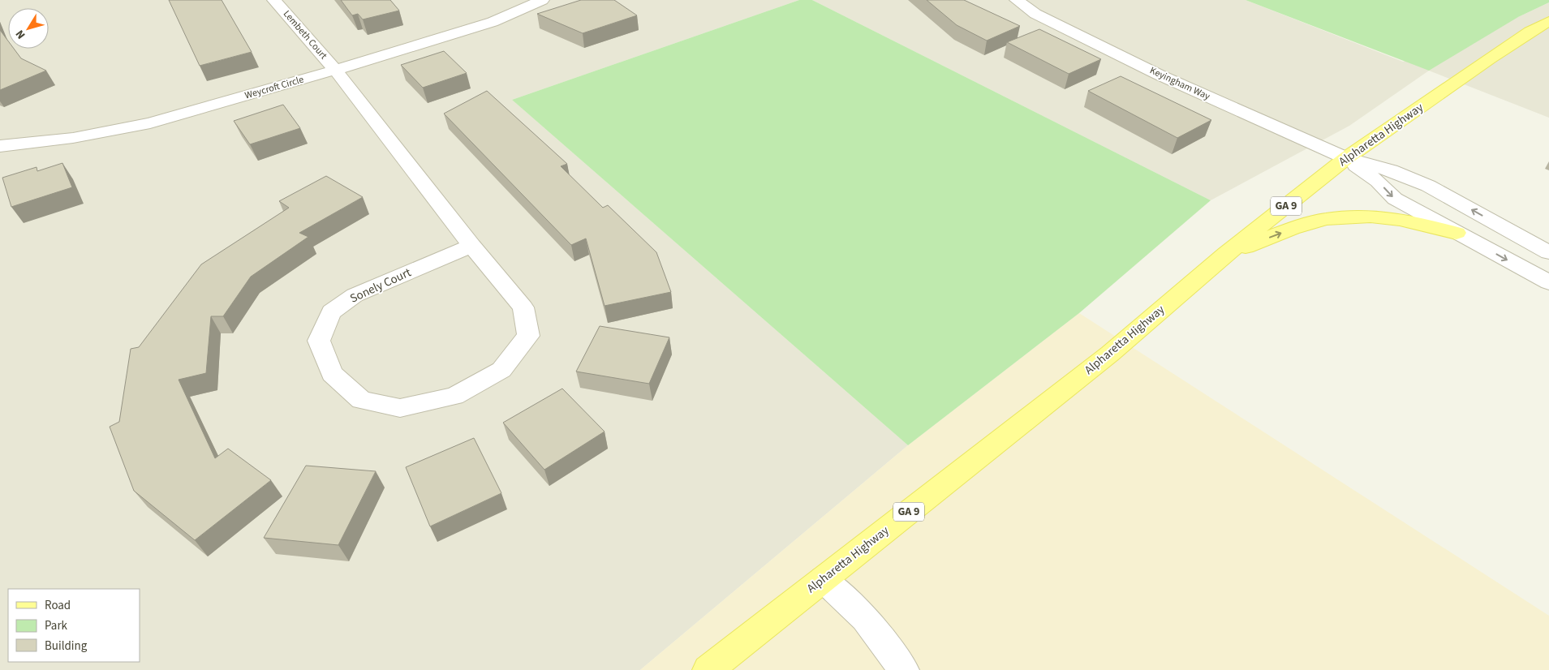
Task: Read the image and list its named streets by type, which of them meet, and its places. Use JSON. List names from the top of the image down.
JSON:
{
  "streets": {
    "main road": ["Alpharetta Highway", "GA 9"],
    "street": [
      "Lembeth Court",
      "Keyingham Way",
      "Weycroft Circle",
      "Sonely Court"
    ]
  },
  "crossings": [
    ["Lembeth Court", "Weycroft Circle"],
    ["Lembeth Court", "Sonely Court"],
    ["Keyingham Way", "Alpharetta Highway"],
    ["Weycroft Circle", "Sonely Court"]
  ],
  "legend": ["Road", "Park", "Building"],
  "north": "bottom left"
}
